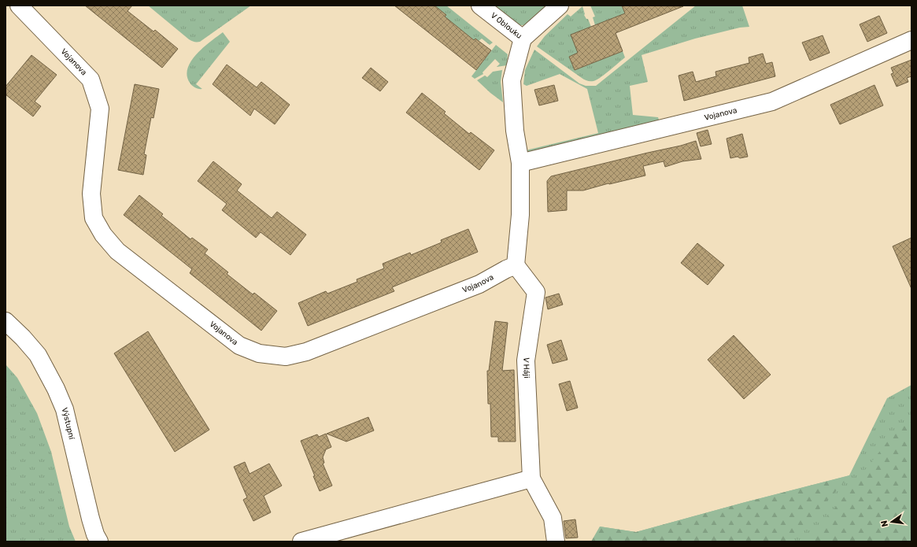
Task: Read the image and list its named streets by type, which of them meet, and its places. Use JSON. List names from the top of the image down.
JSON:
{
  "streets": {
    "street": [
      "V Oblouku",
      "Vojanova",
      "V Háji",
      "Výstupní"
    ]
  },
  "crossings": [
    ["Vojanova", "V Háji"]
  ],
  "north": "left"
}
